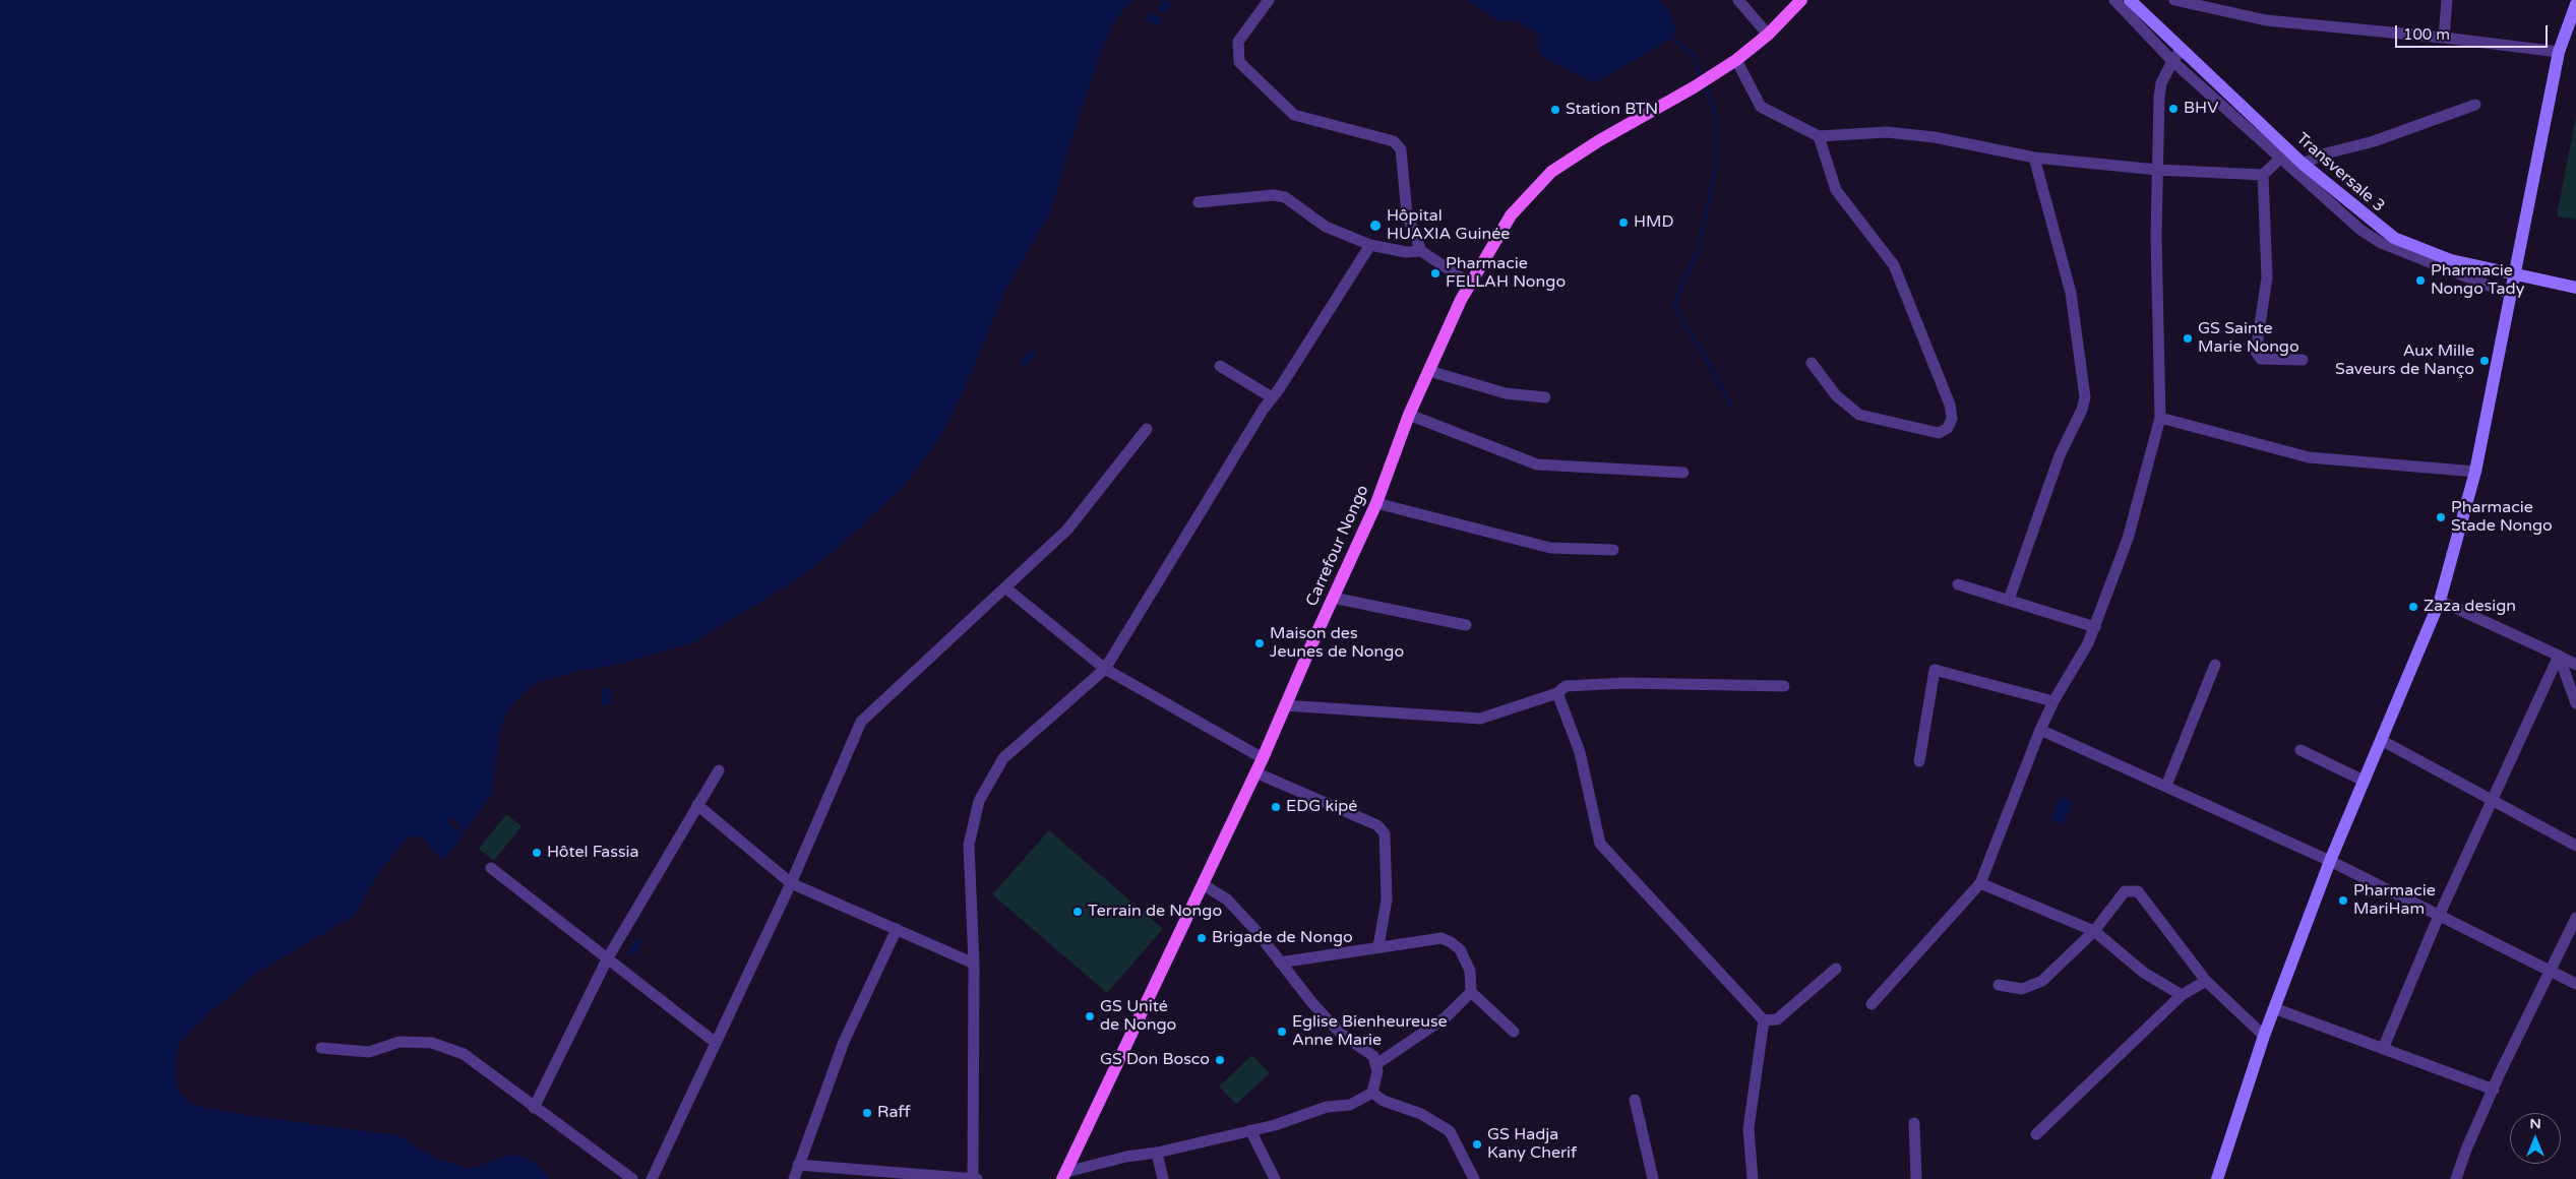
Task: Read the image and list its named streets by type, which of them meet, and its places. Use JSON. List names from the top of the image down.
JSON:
{
  "streets": {
    "main road": ["Carrefour Nongo"],
    "street": ["Transversale 3"]
  },
  "places": [
    "BHV",
    "Station BTN",
    "HMD",
    "Hôpital HUAXIA Guinée",
    "Pharmacie FELLAH Nongo",
    "Pharmacie Nongo Tady",
    "GS Sainte Marie Nongo",
    "Aux Mille Saveurs de Nanço",
    "Pharmacie Stade Nongo",
    "Zaza design",
    "Maison des Jeunes de Nongo",
    "EDG kipé",
    "Hôtel Fassia",
    "Pharmacie MariHam",
    "Terrain de Nongo",
    "Brigade de Nongo",
    "GS Unité de Nongo",
    "Eglise Bienheureuse Anne Marie",
    "GS Don Bosco",
    "Raff",
    "GS Hadja Kany Cherif"
  ],
  "scale_bar": "100 m",
  "north": "top"
}
